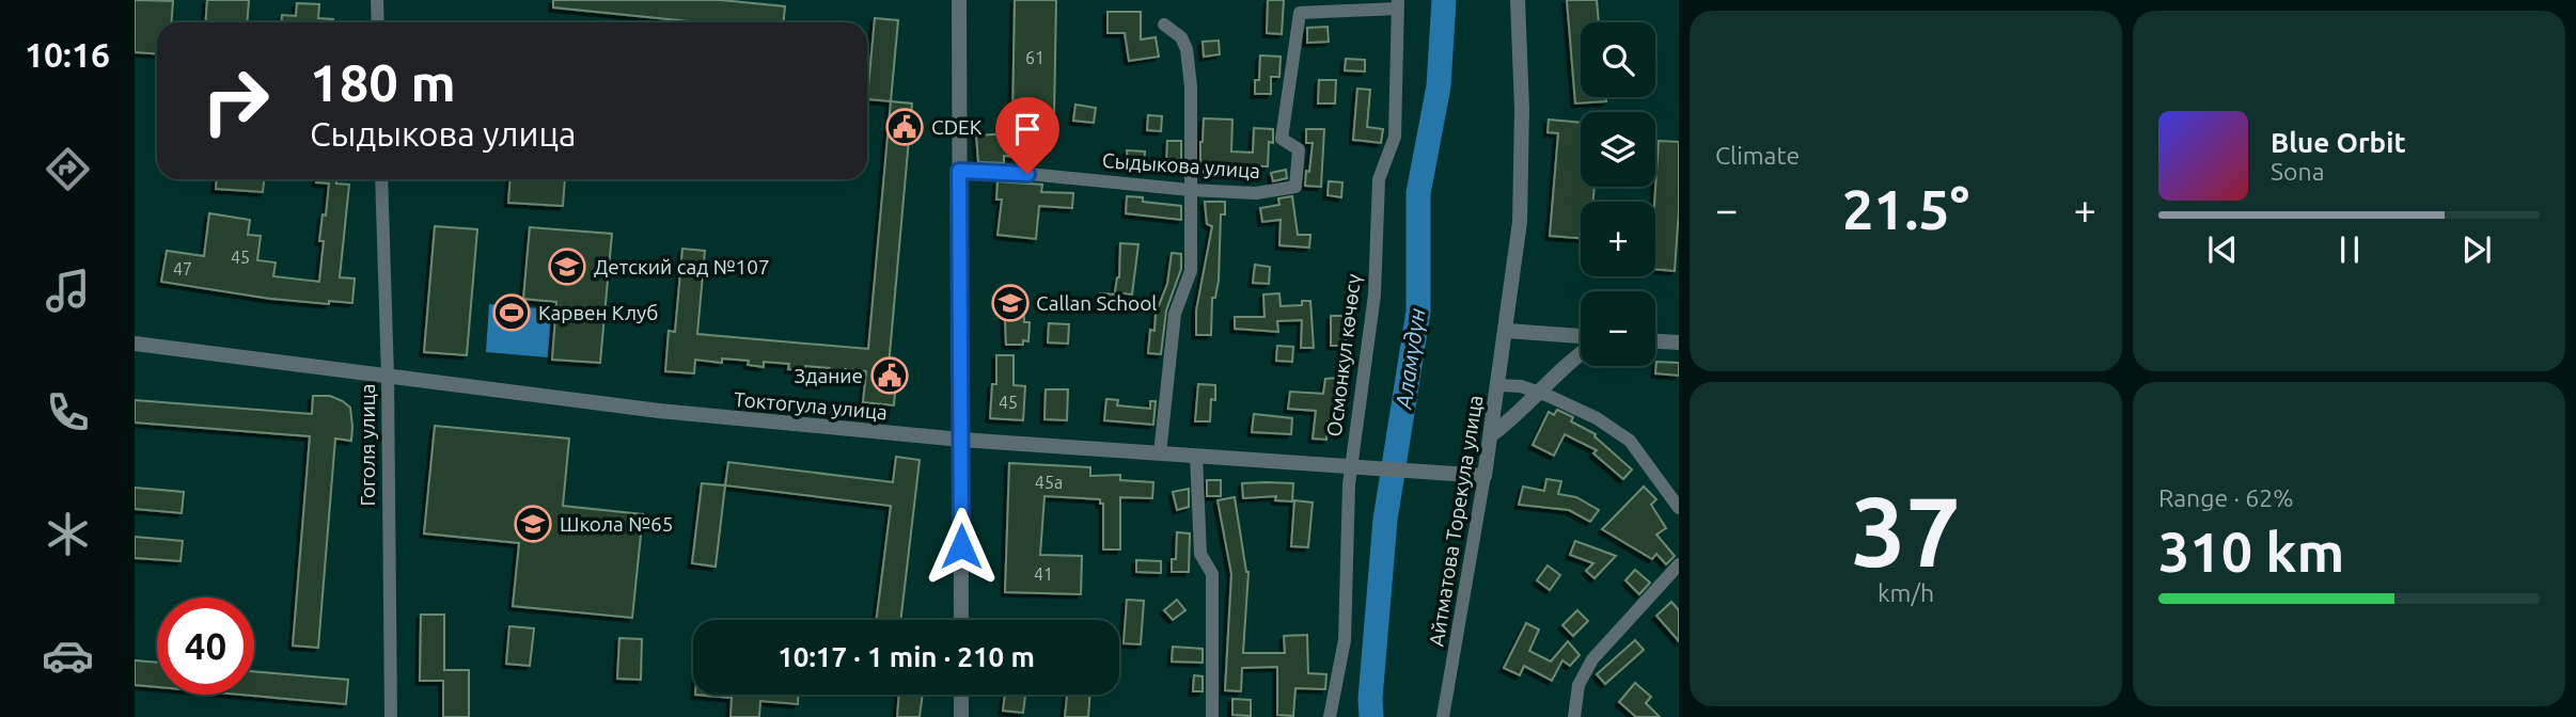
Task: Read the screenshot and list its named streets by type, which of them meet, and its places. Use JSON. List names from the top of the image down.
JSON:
{
  "streets": {
    "street": [
      "Сыдыкова улица",
      "Осмонкул көчөсү",
      "Токтогула улица",
      "Гоголя улица",
      "Айтматова Торекула улица"
    ]
  },
  "crossings": [
    ["Сыдыкова улица", "Осмонкул көчөсү"],
    ["Осмонкул көчөсү", "Токтогула улица"],
    ["Токтогула улица", "Гоголя улица"],
    ["Токтогула улица", "Айтматова Торекула улица"]
  ],
  "water": ["Аламүдүн"],
  "places": {
    "public building": ["CDEK", "Здание"],
    "school or university": ["Детский сад №107", "Callan School", "Школа №65"],
    "sports": ["Карвен Клуб"]
  },
  "house_numbers": [
    "61",
    "45",
    "47",
    "45",
    "45а",
    "41"
  ],
  "page": {
    "tabs": "10:16",
    "tile": [
      "Climate",
      ["37", "km/h"],
      ["Range · 62%", "310 km"]
    ],
    "map_buttons": ["+", "−"],
    "turn": ["180 m", "Сыдыкова улица"],
    "song": ["Blue Orbit", "Sona"],
    "heat": ["−", "21.5°", "+"],
    "limit": "40",
    "trip": "10:17 · 1 min · 210 m"
  }
}
